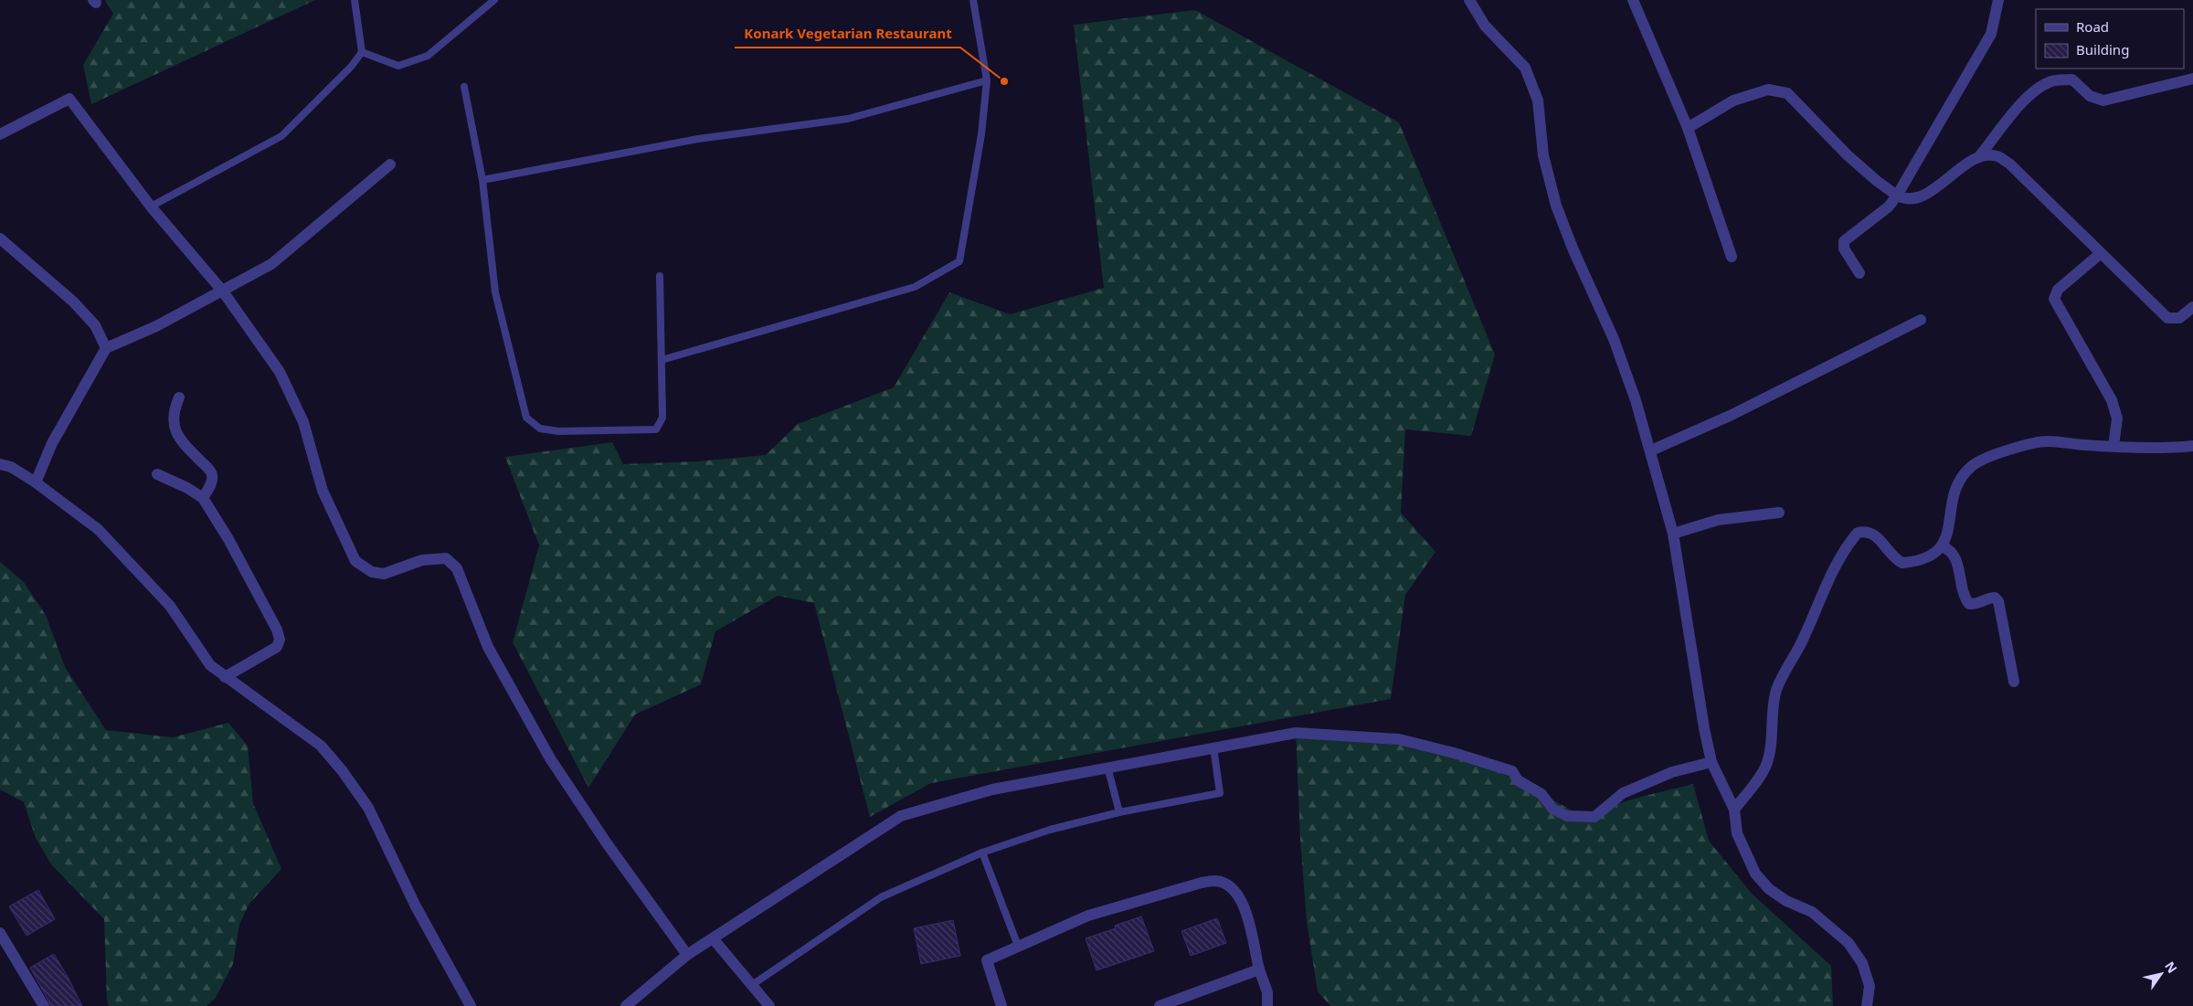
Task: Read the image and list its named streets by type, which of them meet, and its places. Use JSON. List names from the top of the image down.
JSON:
{
  "places": ["Konark Vegetarian Restaurant"],
  "legend": ["Road", "Building"],
  "north": "top right"
}
